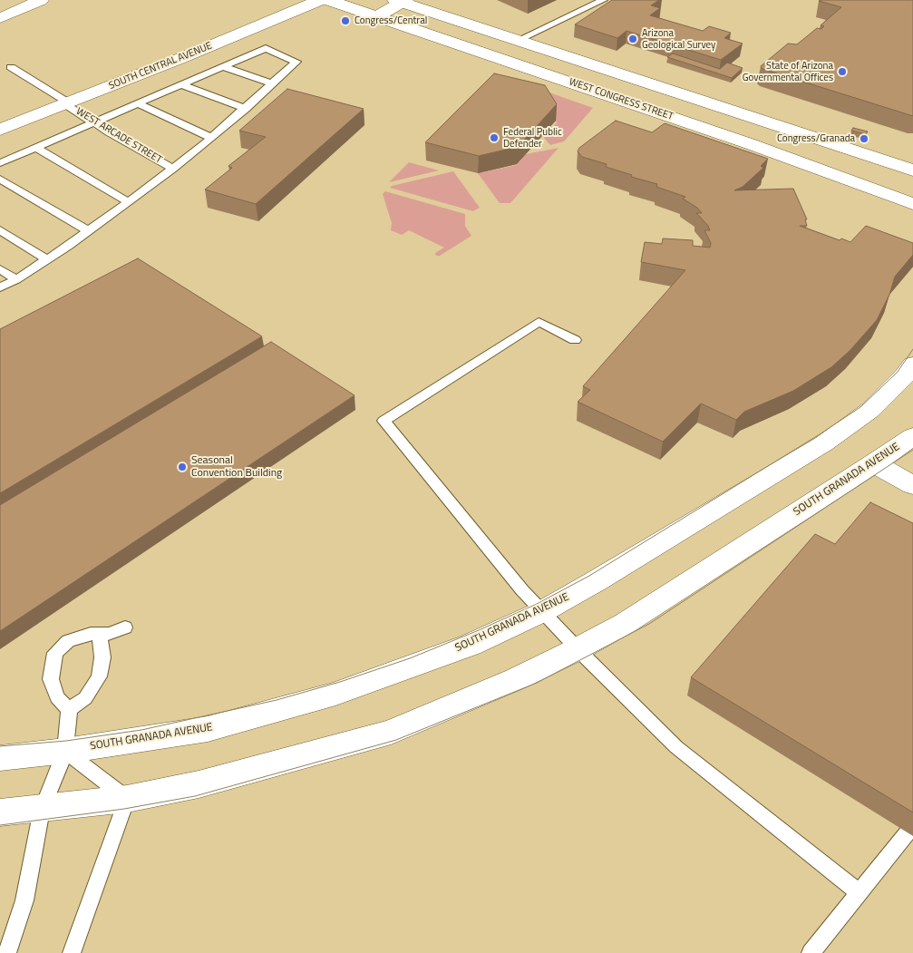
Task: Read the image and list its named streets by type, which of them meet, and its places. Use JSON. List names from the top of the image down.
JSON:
{
  "streets": {
    "street": ["SOUTH CENTRAL AVENUE", "WEST CONGRESS STREET", "SOUTH GRANADA AVENUE"],
    "lane": ["WEST ARCADE STREET"]
  },
  "crossings": [
    ["SOUTH CENTRAL AVENUE", "WEST ARCADE STREET"]
  ],
  "places": [
    "Congress/Central",
    "Arizona Geological Survey",
    "State of Arizona Governmental Offices",
    "Federal Public Defender",
    "Congress/Granada",
    "Seasonal Convention Building"
  ]
}
